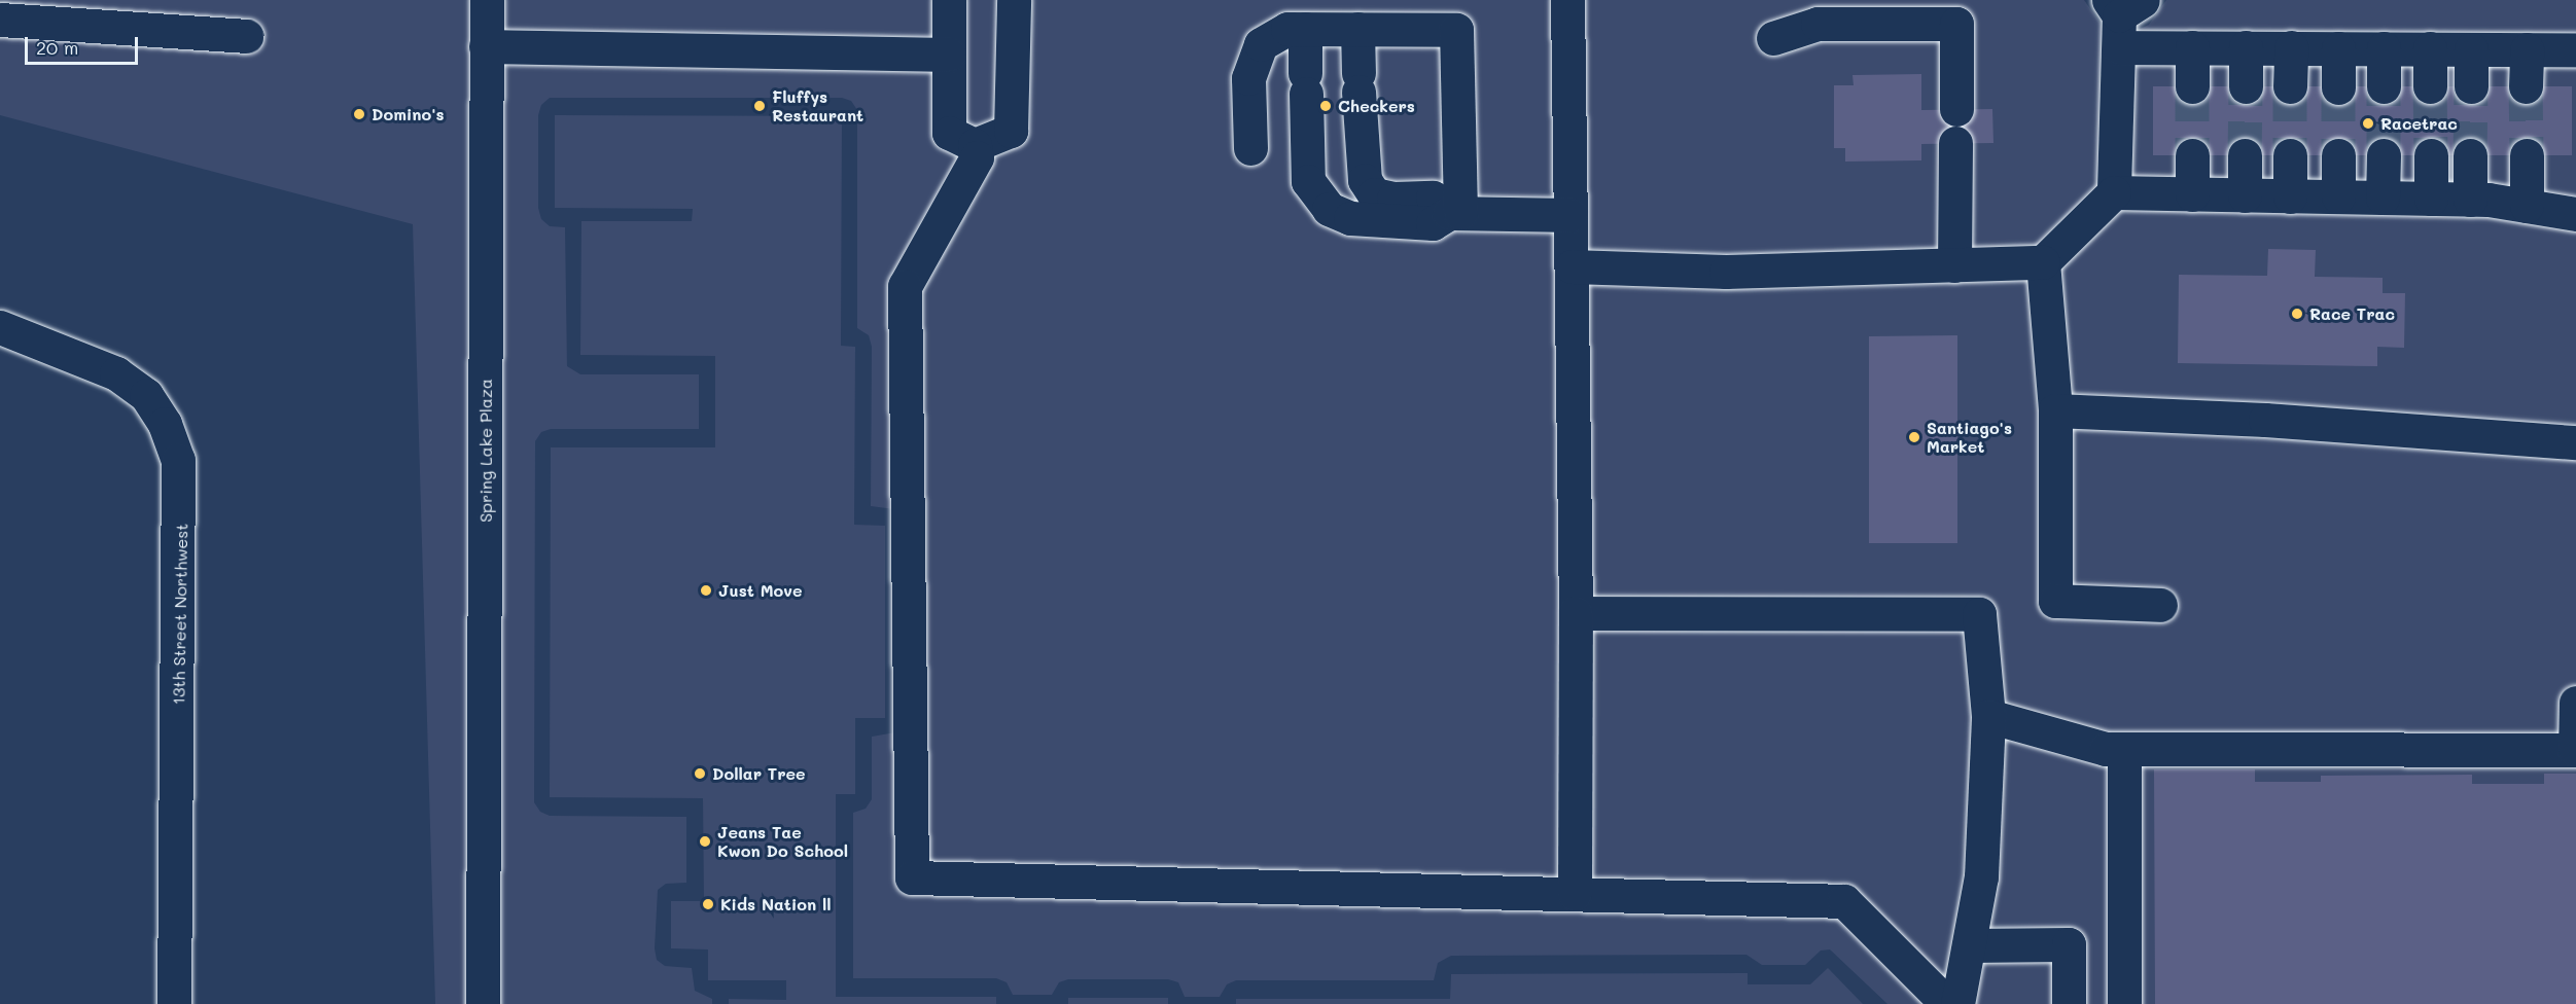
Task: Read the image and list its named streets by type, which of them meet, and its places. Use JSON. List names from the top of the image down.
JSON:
{
  "streets": {
    "street": ["Spring Lake Plaza", "13th Street Northwest"]
  },
  "places": [
    "Fluffys Restaurant",
    "Checkers",
    "Domino's",
    "Racetrac",
    "Race Trac",
    "Santiago's Market",
    "Just Move",
    "Dollar Tree",
    "Jeans Tae Kwon Do School",
    "Kids Nation ll"
  ],
  "scale_bar": "20 m"
}
